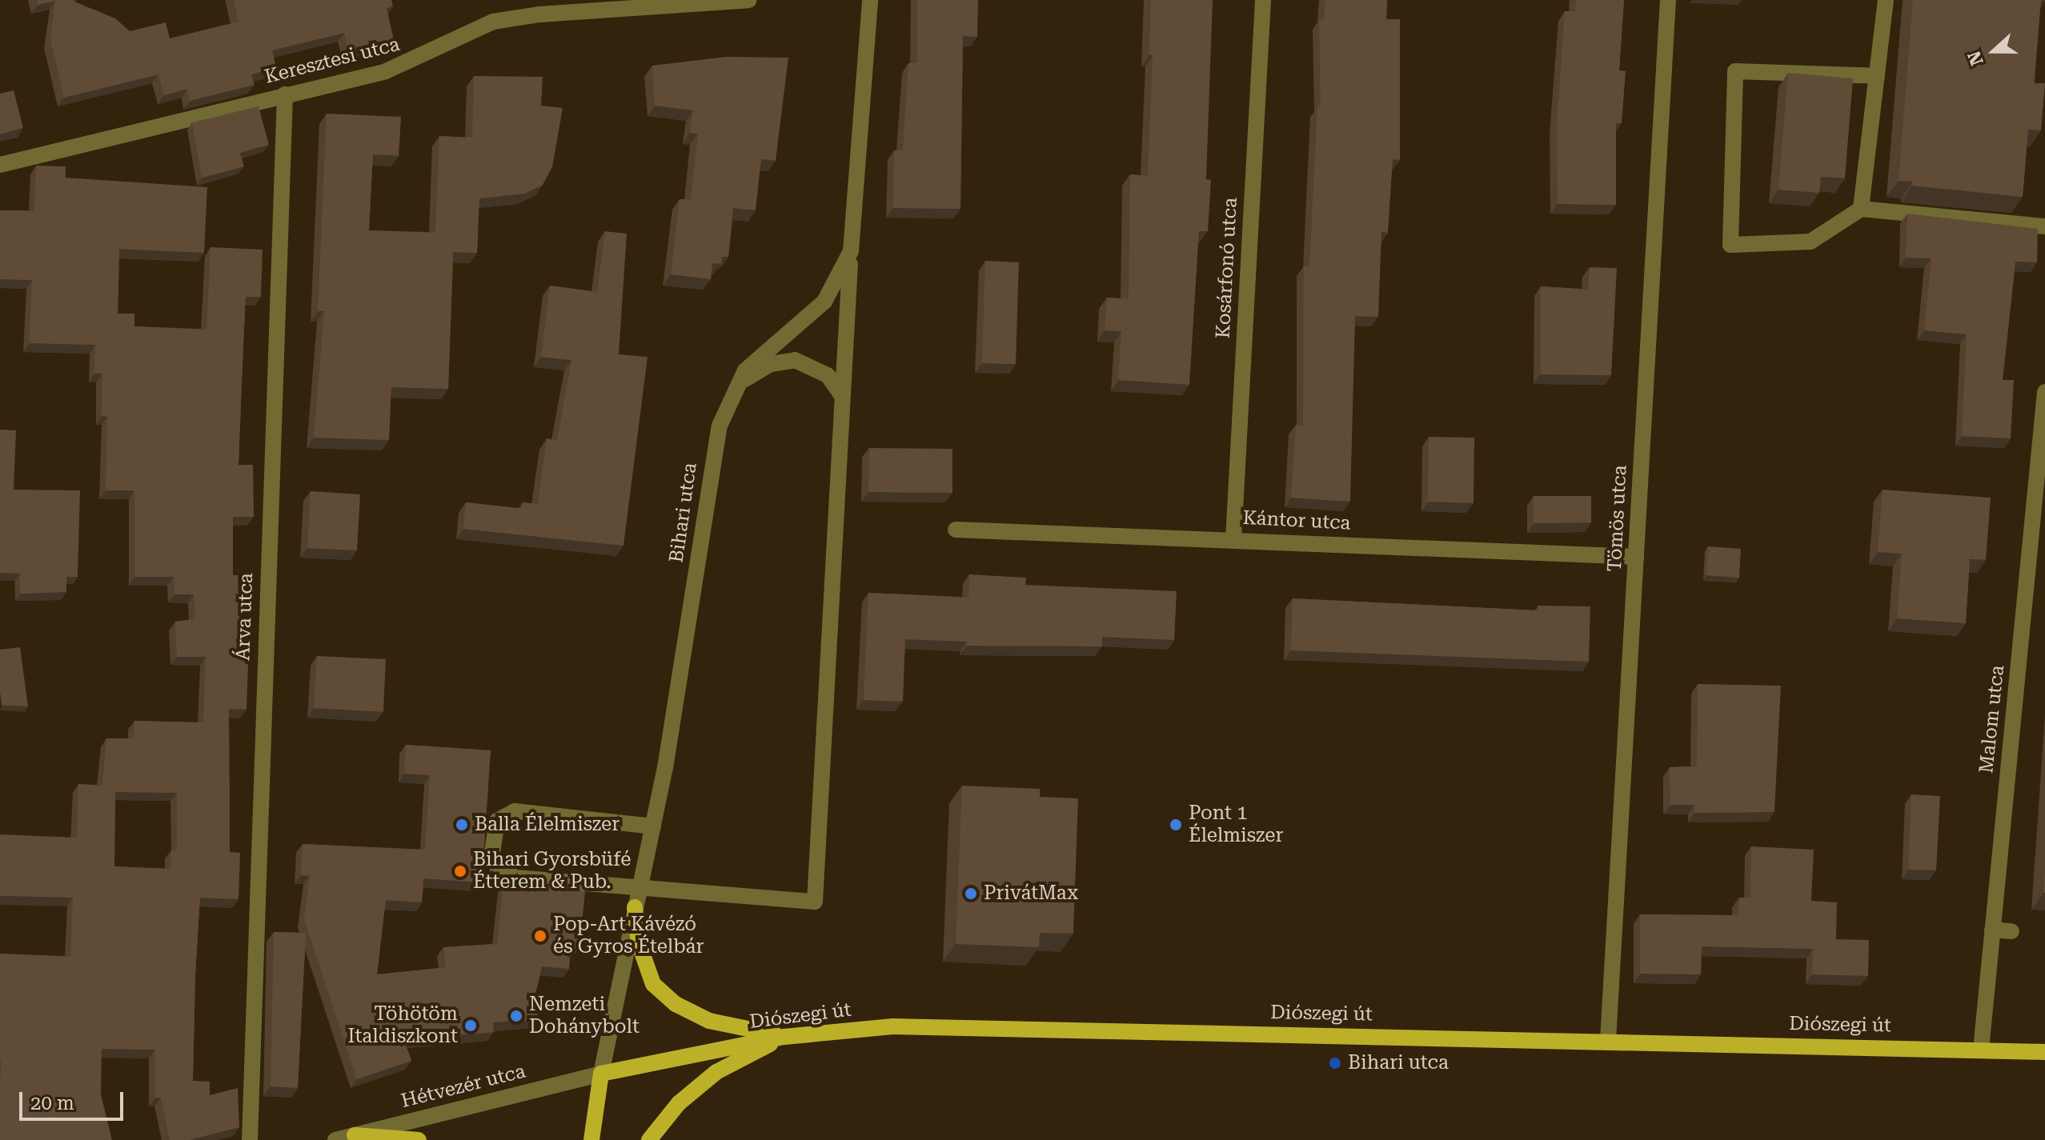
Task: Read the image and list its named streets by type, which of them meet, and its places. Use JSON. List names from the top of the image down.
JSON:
{
  "streets": {
    "main road": ["Diószegi út"],
    "street": [
      "Keresztesi utca",
      "Kosárfonó utca",
      "Bihari utca",
      "Tömös utca",
      "Kántor utca",
      "Árva utca",
      "Malom utca",
      "Hétvezér utca"
    ]
  },
  "crossings": [
    ["Keresztesi utca", "Árva utca"],
    ["Kosárfonó utca", "Kántor utca"],
    ["Bihari utca", "Diószegi út"],
    ["Bihari utca", "Hétvezér utca"],
    ["Tömös utca", "Kántor utca"],
    ["Tömös utca", "Diószegi út"],
    ["Malom utca", "Diószegi út"],
    ["Diószegi út", "Hétvezér utca"]
  ],
  "places": [
    "Balla Élelmiszer",
    "Pont 1 Élelmiszer",
    "Bihari Gyorsbüfé Étterem & Pub.",
    "PrivátMax",
    "Pop-Art Kávézó és Gyros Ételbár",
    "Nemzeti Dohánybolt",
    "Töhötöm Italdiszkont",
    "Bihari utca"
  ],
  "scale_bar": "20 m",
  "north": "left"
}
